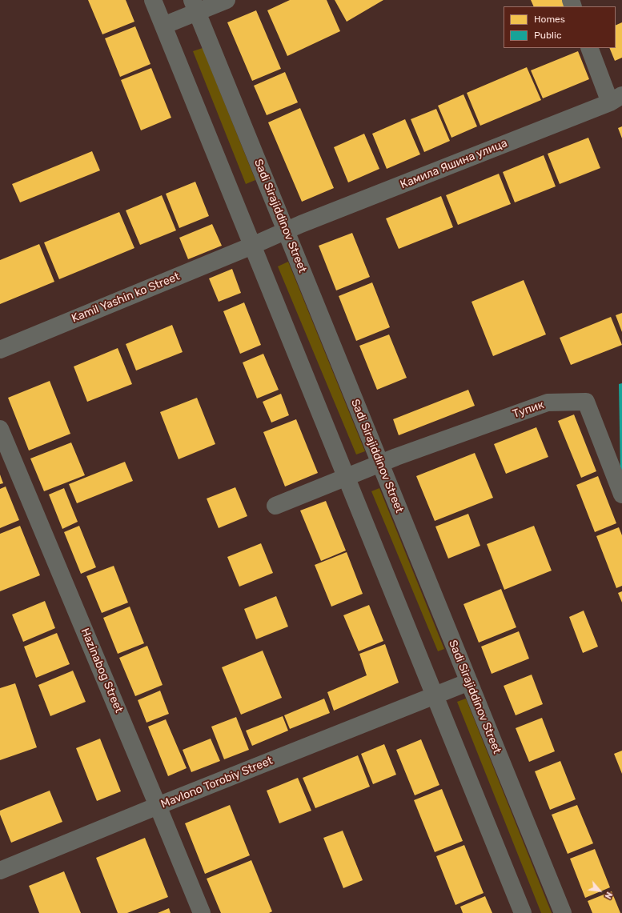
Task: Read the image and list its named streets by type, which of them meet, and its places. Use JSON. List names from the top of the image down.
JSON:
{
  "streets": {
    "street": [
      "Камила Яшина улица",
      "Sadi Sirajiddinov Street",
      "Kamil Yashin ko Street",
      "Тупик",
      "Hazinabog Street",
      "Mavlono Torobiy Street"
    ]
  },
  "crossings": [
    ["Камила Яшина улица", "Sadi Sirajiddinov Street"],
    ["Камила Яшина улица", "Kamil Yashin ko Street"],
    ["Sadi Sirajiddinov Street", "Тупик"],
    ["Sadi Sirajiddinov Street", "Mavlono Torobiy Street"],
    ["Hazinabog Street", "Mavlono Torobiy Street"]
  ],
  "legend": ["Homes", "Public"],
  "north": "bottom right"
}
